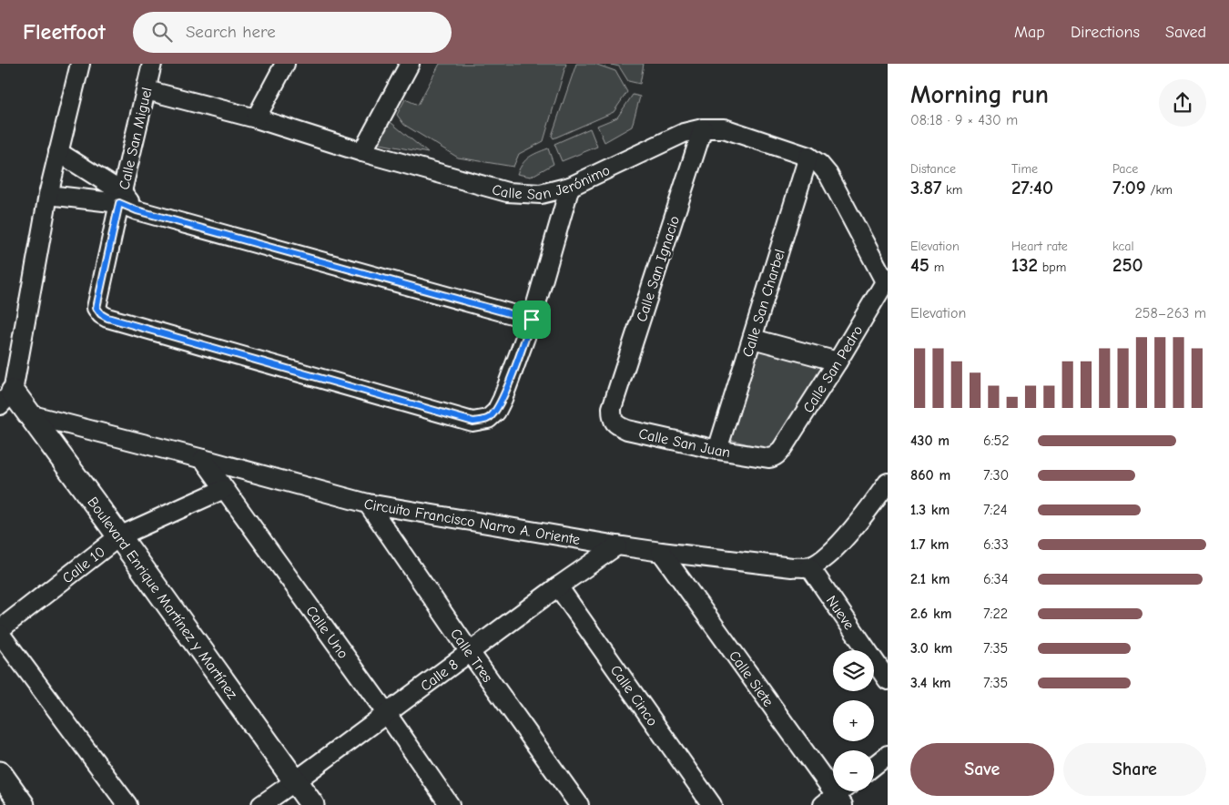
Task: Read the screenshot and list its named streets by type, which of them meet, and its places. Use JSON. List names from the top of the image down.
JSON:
{
  "streets": {
    "street": [
      "Calle San Miguel",
      "Calle San Jerónimo",
      "Calle San Ignacio",
      "Calle San Charbel",
      "Calle San Pedro",
      "Calle San Juan",
      "Circuito Francisco Narro A. Oriente",
      "Calle 10",
      "Boulevard Enrique Martínez y Martínez",
      "Nueve",
      "Calle Uno",
      "Calle Tres",
      "Calle 8",
      "Calle Siete",
      "Calle Cinco"
    ]
  },
  "crossings": [
    ["Calle San Miguel", "Calle San Jerónimo"],
    ["Calle San Jerónimo", "Calle San Ignacio"],
    ["Calle San Jerónimo", "Calle San Charbel"],
    ["Calle San Jerónimo", "Calle San Pedro"],
    ["Calle San Ignacio", "Calle San Juan"],
    ["Calle San Charbel", "Calle San Juan"],
    ["Calle San Pedro", "Calle San Juan"],
    ["Circuito Francisco Narro A. Oriente", "Boulevard Enrique Martínez y Martínez"],
    ["Circuito Francisco Narro A. Oriente", "Nueve"],
    ["Circuito Francisco Narro A. Oriente", "Calle Uno"],
    ["Circuito Francisco Narro A. Oriente", "Calle Tres"],
    ["Circuito Francisco Narro A. Oriente", "Calle 8"],
    ["Circuito Francisco Narro A. Oriente", "Calle Siete"],
    ["Calle 10", "Boulevard Enrique Martínez y Martínez"],
    ["Calle 10", "Calle Uno"],
    ["Boulevard Enrique Martínez y Martínez", "Calle 8"],
    ["Calle Uno", "Calle 8"],
    ["Calle Tres", "Calle 8"],
    ["Calle 8", "Calle Cinco"]
  ],
  "page": {
    "header": "Fleetfoot",
    "search": "Search here",
    "nav": ["Map", "Directions", "Saved"],
    "heading": ["Morning run", "08:18 · 9 × 430 m"],
    "stats": [
      ["Distance", "3.87 km"],
      ["Time", "27:40"],
      ["Pace", "7:09 /km"],
      ["Elevation", "45 m"],
      ["Heart rate", "132 bpm"],
      ["kcal", "250"]
    ],
    "chart": ["Elevation", "258–263 m"],
    "list": [
      {
        "name": "430 m",
        "note": "6:52"
      },
      {
        "name": "860 m",
        "note": "7:30"
      },
      {
        "name": "1.3 km",
        "note": "7:24"
      },
      {
        "name": "1.7 km",
        "note": "6:33"
      },
      {
        "name": "2.1 km",
        "note": "6:34"
      },
      {
        "name": "2.6 km",
        "note": "7:22"
      },
      {
        "name": "3.0 km",
        "note": "7:35"
      },
      {
        "name": "3.4 km",
        "note": "7:35"
      }
    ],
    "map_buttons": ["+", "−"],
    "buttons": ["Save", "Share"]
  }
}
